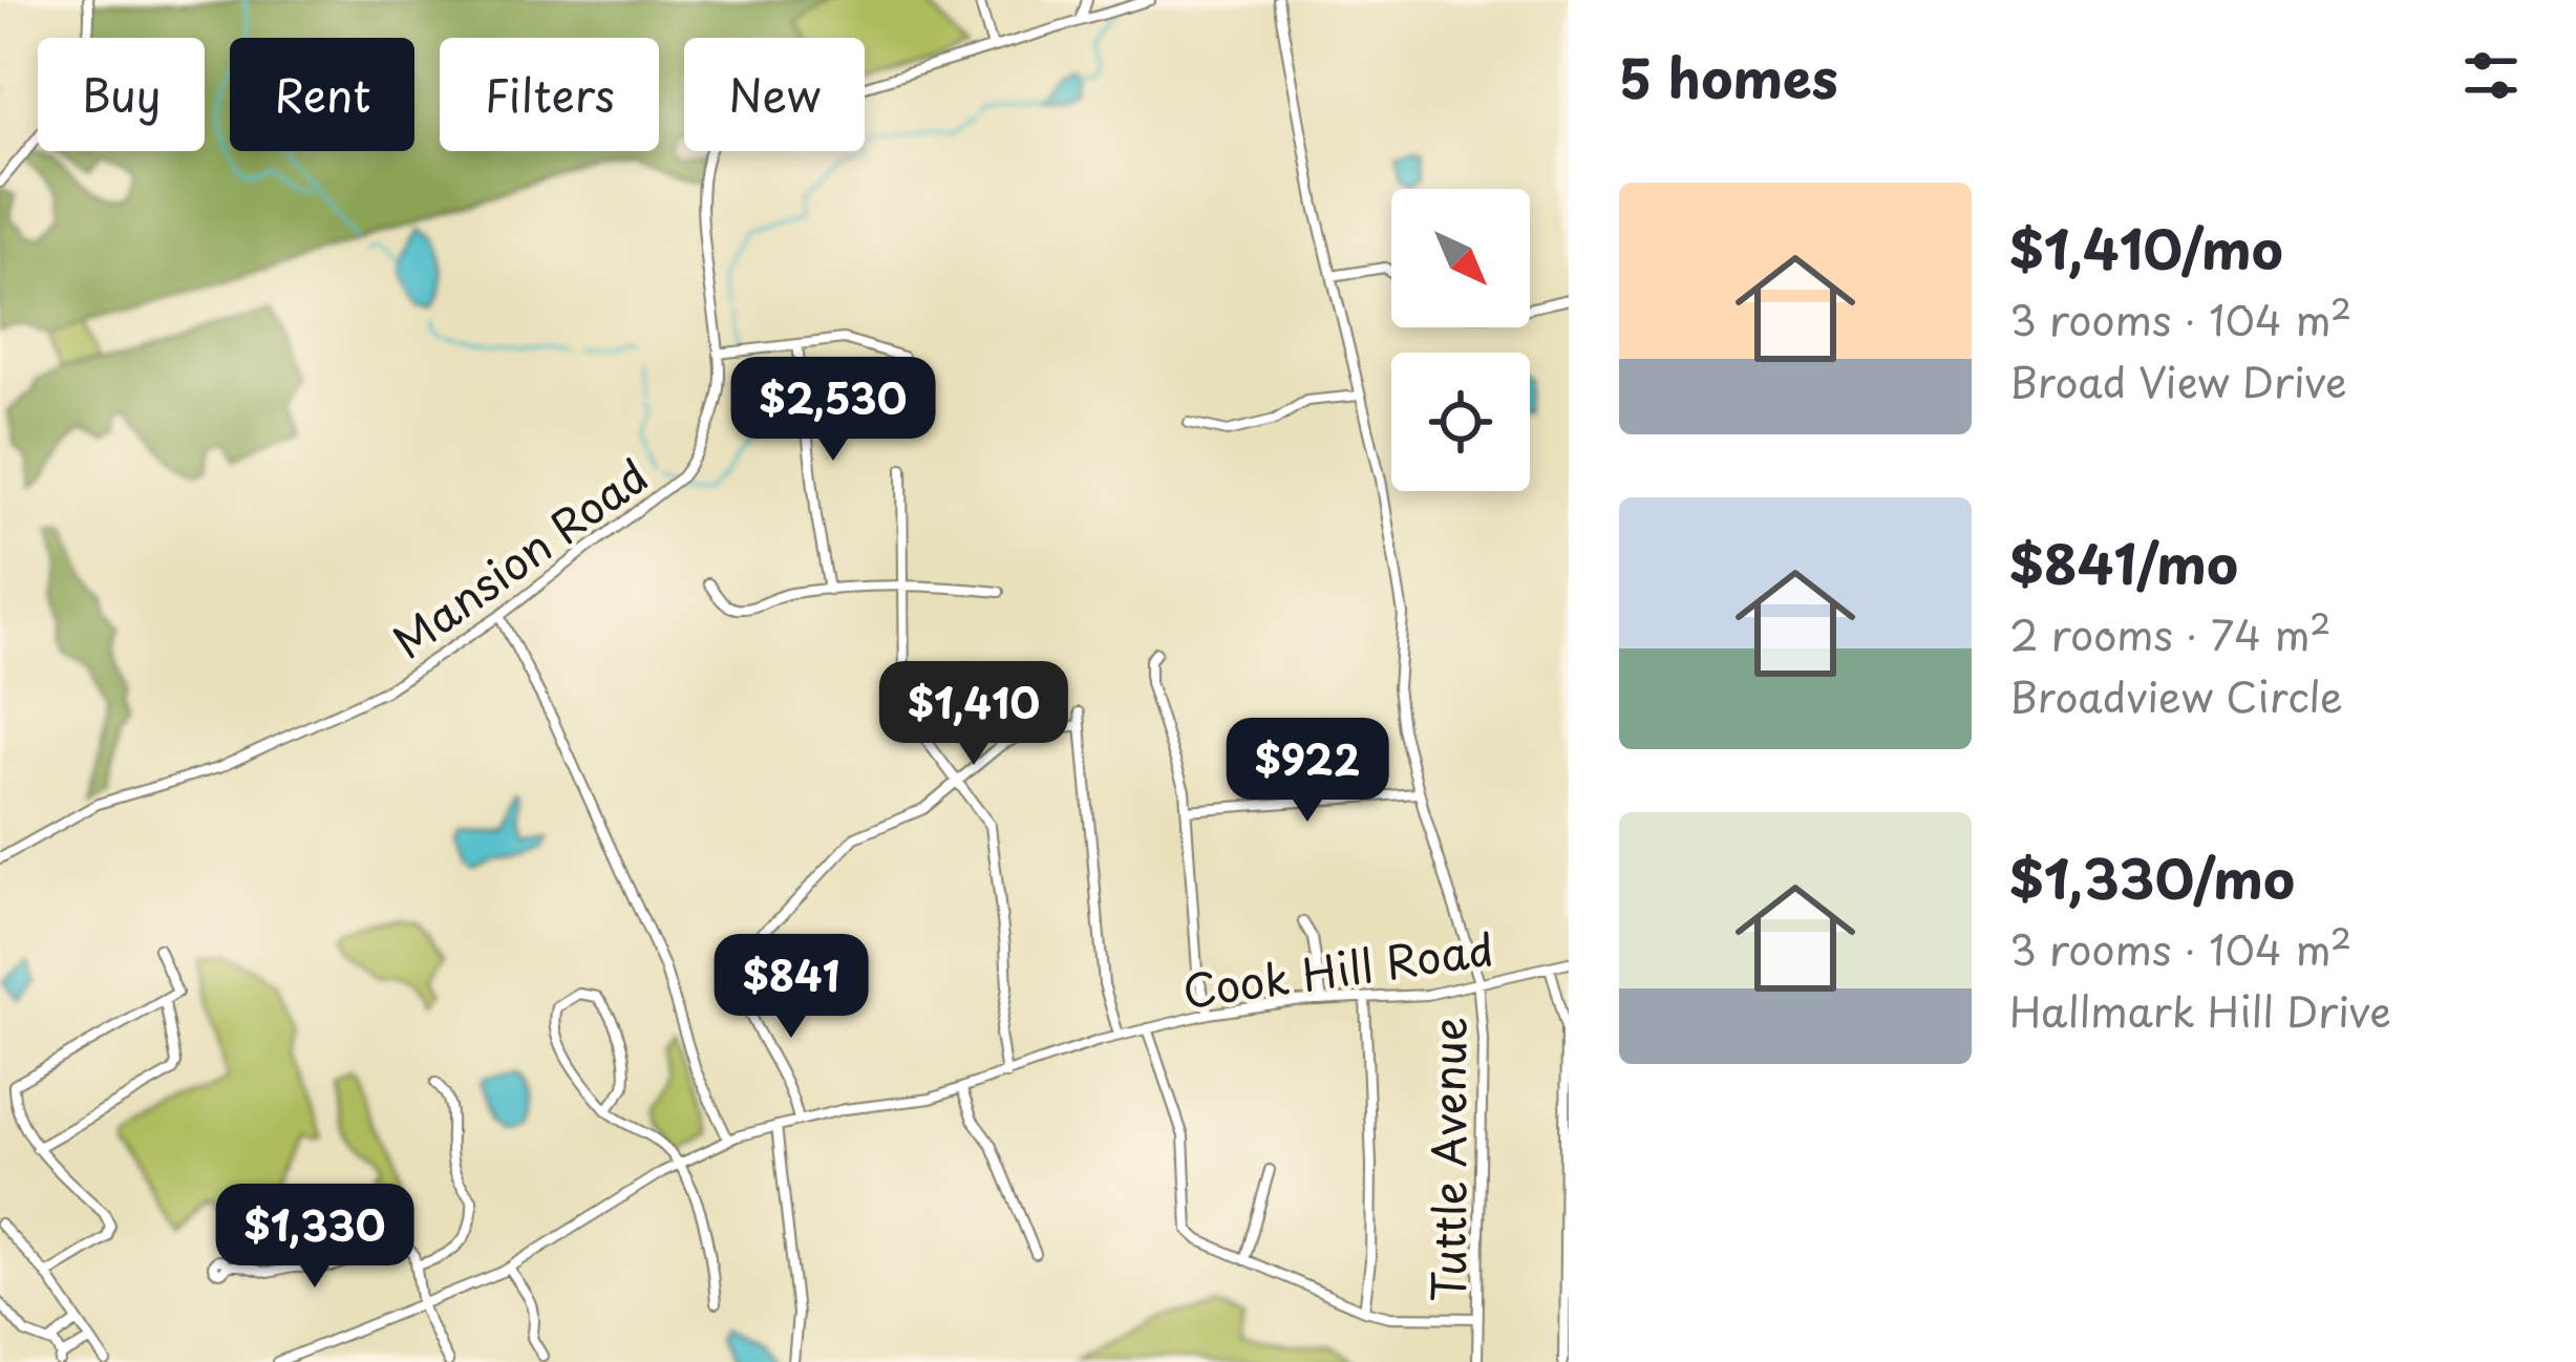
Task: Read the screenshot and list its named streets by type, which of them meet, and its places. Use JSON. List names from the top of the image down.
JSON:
{
  "streets": {
    "street": ["Mansion Road", "Cook Hill Road", "Tuttle Avenue"]
  },
  "crossings": [
    ["Cook Hill Road", "Tuttle Avenue"]
  ],
  "north": "bottom right",
  "page": {
    "heading": "5 homes",
    "chip": [
      "Buy",
      "Rent",
      "Filters",
      "New"
    ],
    "list": [
      {
        "name": "$1,410/mo",
        "note": "3 rooms · 104 m² · Broad View Drive"
      },
      {
        "name": "$841/mo",
        "note": "2 rooms · 74 m² · Broadview Circle"
      },
      {
        "name": "$1,330/mo",
        "note": "3 rooms · 104 m² · Hallmark Hill Drive"
      }
    ],
    "price": [
      "$2,530",
      "$1,410",
      "$922",
      "$841",
      "$1,330"
    ]
  }
}
